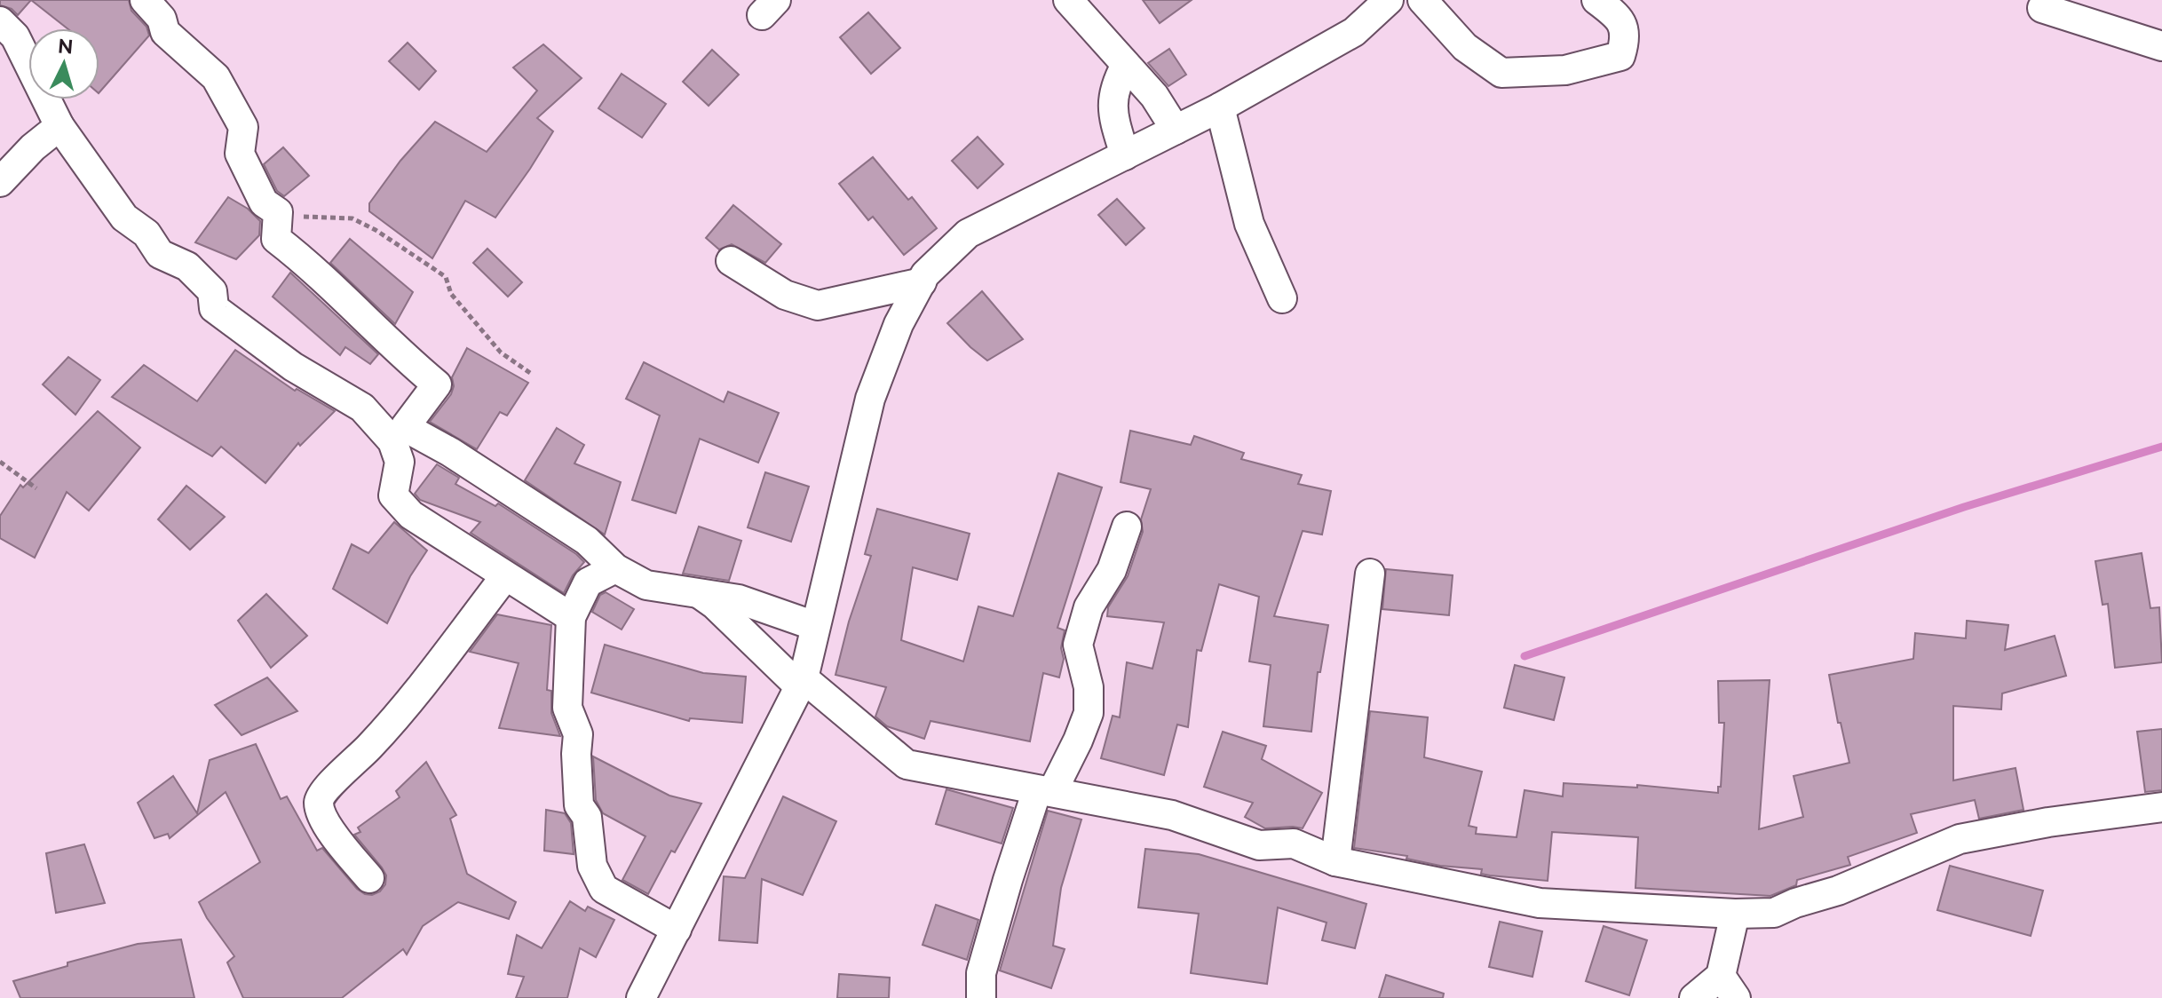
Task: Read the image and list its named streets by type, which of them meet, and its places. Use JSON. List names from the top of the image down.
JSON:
{
  "north": "top"
}
